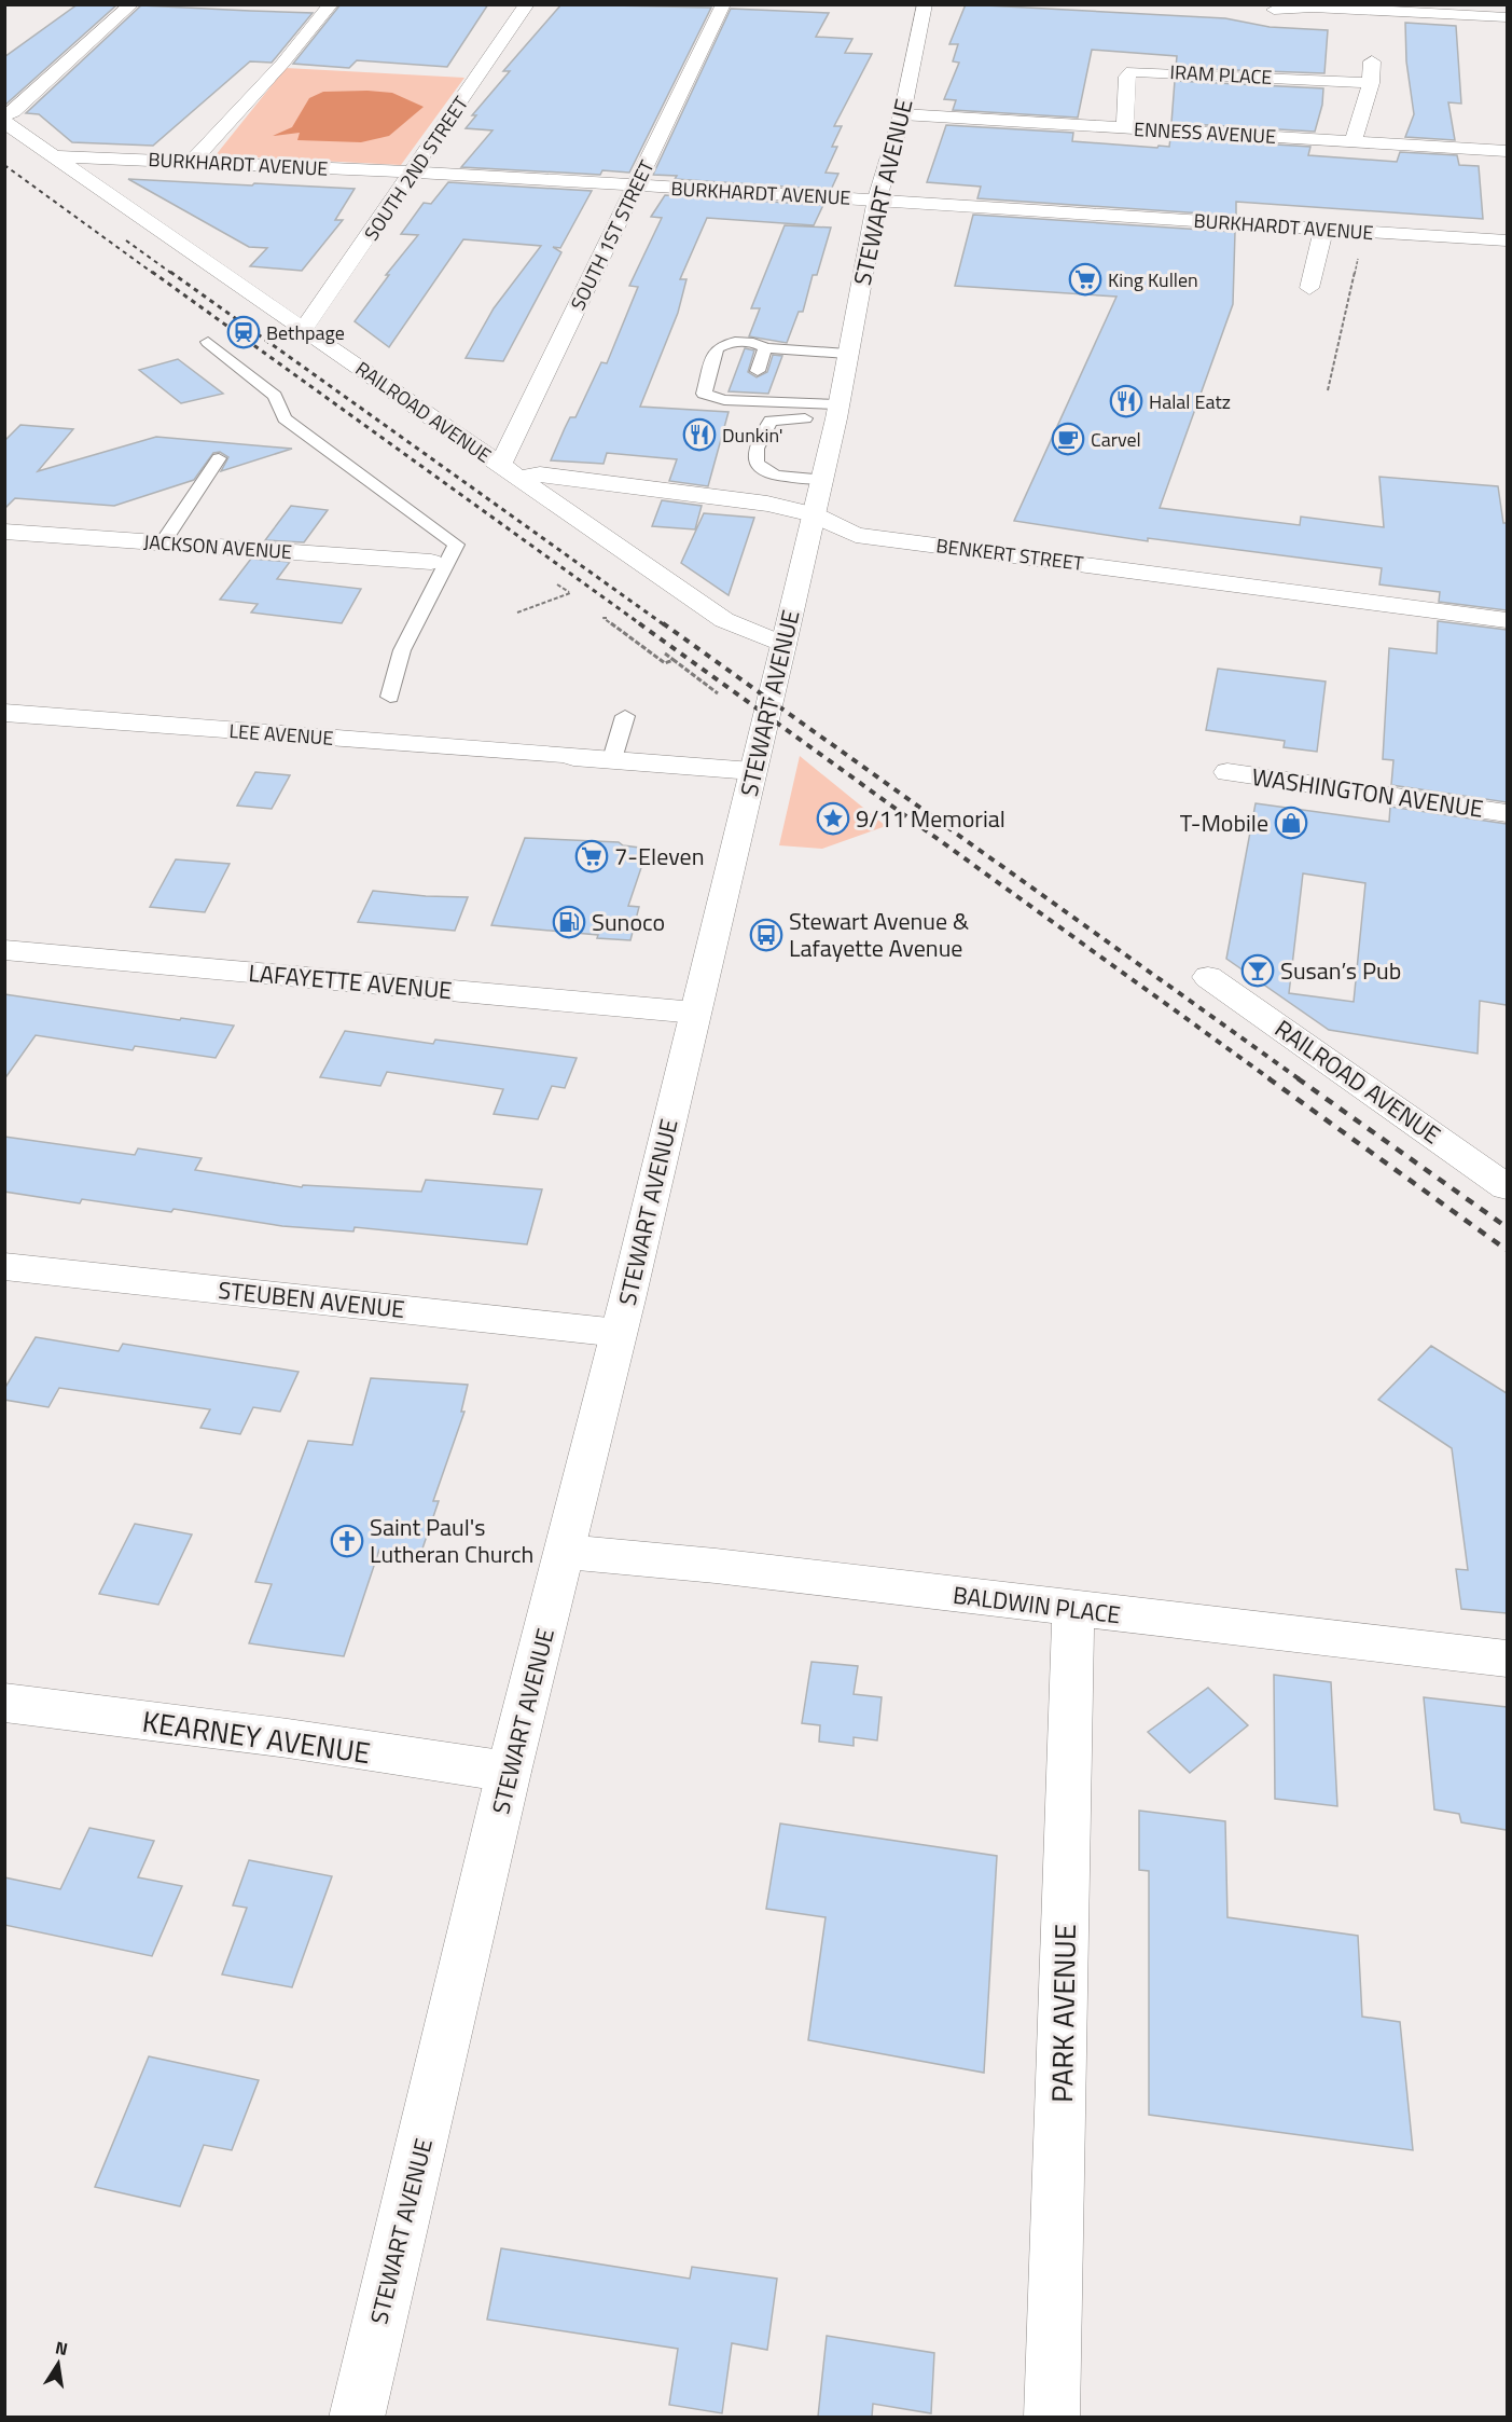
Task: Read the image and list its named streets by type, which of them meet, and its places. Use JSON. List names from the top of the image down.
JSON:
{
  "streets": {
    "street": [
      "IRAM PLACE",
      "ENNESS AVENUE",
      "BURKHARDT AVENUE",
      "SOUTH 2ND STREET",
      "STEWART AVENUE",
      "SOUTH 1ST STREET",
      "RAILROAD AVENUE",
      "JACKSON AVENUE",
      "BENKERT STREET",
      "LEE AVENUE",
      "WASHINGTON AVENUE",
      "LAFAYETTE AVENUE",
      "STEUBEN AVENUE",
      "BALDWIN PLACE",
      "KEARNEY AVENUE",
      "PARK AVENUE"
    ]
  },
  "crossings": [
    ["IRAM PLACE", "ENNESS AVENUE"],
    ["ENNESS AVENUE", "STEWART AVENUE"],
    ["BURKHARDT AVENUE", "SOUTH 2ND STREET"],
    ["BURKHARDT AVENUE", "STEWART AVENUE"],
    ["BURKHARDT AVENUE", "SOUTH 1ST STREET"],
    ["BURKHARDT AVENUE", "RAILROAD AVENUE"],
    ["SOUTH 2ND STREET", "RAILROAD AVENUE"],
    ["STEWART AVENUE", "RAILROAD AVENUE"],
    ["STEWART AVENUE", "BENKERT STREET"],
    ["STEWART AVENUE", "LEE AVENUE"],
    ["STEWART AVENUE", "LAFAYETTE AVENUE"],
    ["STEWART AVENUE", "STEUBEN AVENUE"],
    ["STEWART AVENUE", "BALDWIN PLACE"],
    ["STEWART AVENUE", "KEARNEY AVENUE"],
    ["SOUTH 1ST STREET", "RAILROAD AVENUE"],
    ["SOUTH 1ST STREET", "BENKERT STREET"],
    ["RAILROAD AVENUE", "BENKERT STREET"],
    ["BALDWIN PLACE", "PARK AVENUE"]
  ],
  "places": {
    "supermarket": ["King Kullen", "7-Eleven"],
    "station": ["Bethpage"],
    "restaurant": ["Halal Eatz", "Dunkin'"],
    "cafe": ["Carvel"],
    "place": ["9/11 Memorial"],
    "shop": ["T-Mobile"],
    "fuel station": ["Sunoco"],
    "bus stop": ["Stewart Avenue & Lafayette Avenue"],
    "bar": ["Susan’s Pub"],
    "church": ["Saint Paul's Lutheran Church"]
  },
  "north": "top"
}
